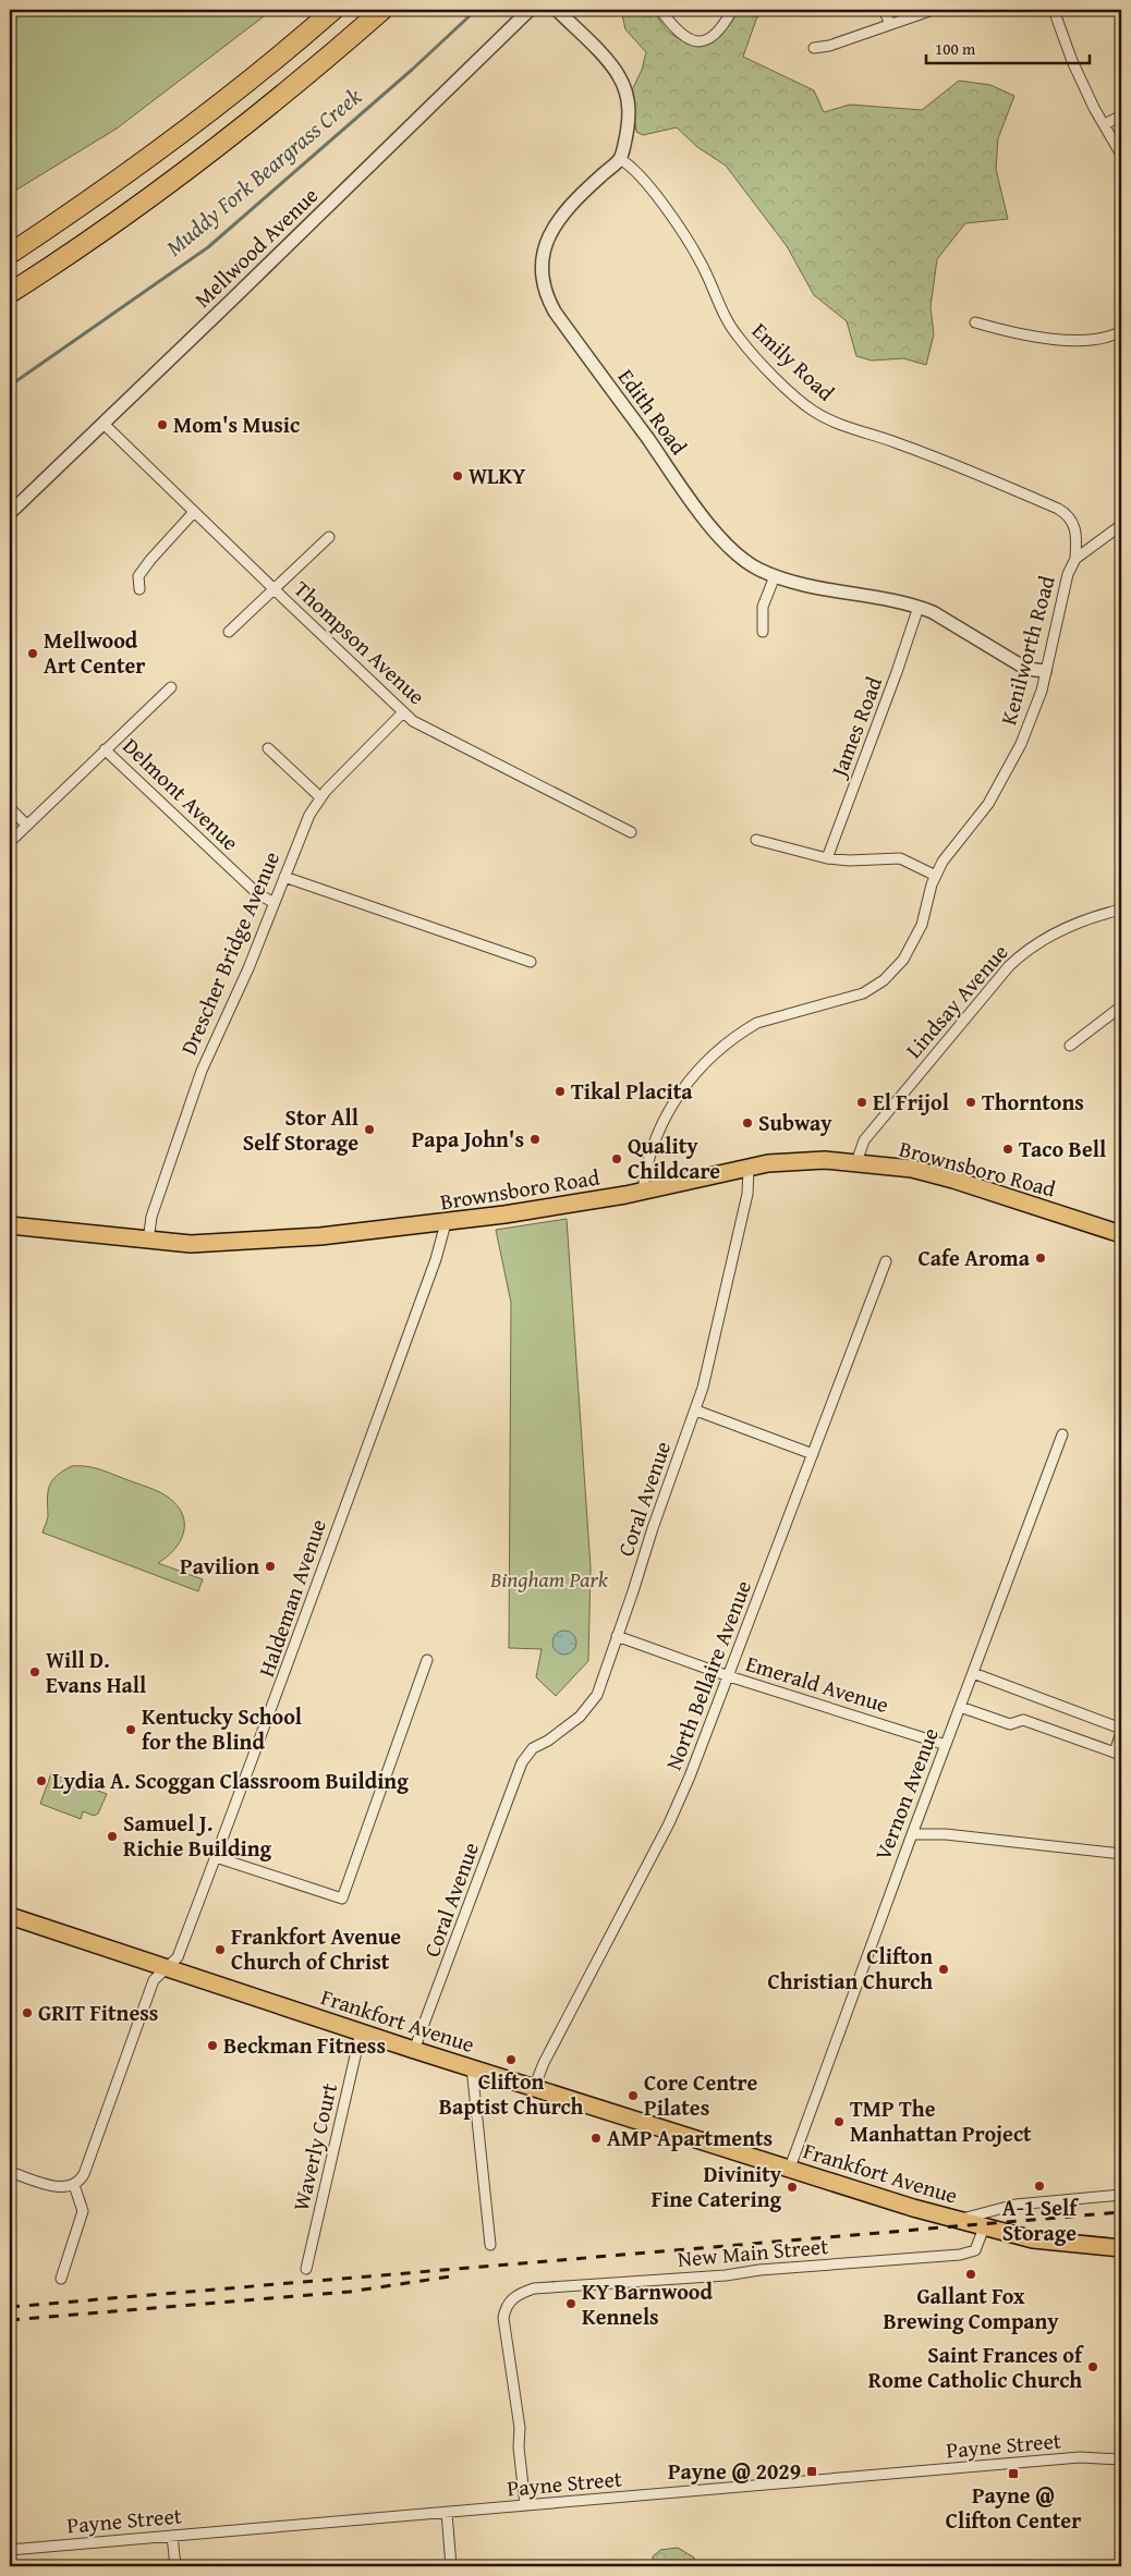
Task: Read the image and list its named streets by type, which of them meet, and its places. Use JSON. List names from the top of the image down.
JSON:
{
  "streets": {
    "main road": ["Brownsboro Road", "Frankfort Avenue"],
    "street": [
      "Mellwood Avenue",
      "Emily Road",
      "Edith Road",
      "Thompson Avenue",
      "Kenilworth Road",
      "James Road",
      "Delmont Avenue",
      "Drescher Bridge Avenue",
      "Lindsay Avenue",
      "Coral Avenue",
      "Haldeman Avenue",
      "North Bellaire Avenue",
      "Emerald Avenue",
      "Vernon Avenue",
      "Waverly Court",
      "New Main Street",
      "Payne Street"
    ]
  },
  "crossings": [
    ["Mellwood Avenue", "Thompson Avenue"],
    ["Emily Road", "Edith Road"],
    ["Emily Road", "Kenilworth Road"],
    ["Edith Road", "Kenilworth Road"],
    ["Edith Road", "James Road"],
    ["Thompson Avenue", "Drescher Bridge Avenue"],
    ["Kenilworth Road", "Brownsboro Road"],
    ["Delmont Avenue", "Drescher Bridge Avenue"],
    ["Drescher Bridge Avenue", "Brownsboro Road"],
    ["Lindsay Avenue", "Brownsboro Road"],
    ["Brownsboro Road", "Coral Avenue"],
    ["Brownsboro Road", "Haldeman Avenue"],
    ["Coral Avenue", "Emerald Avenue"],
    ["Coral Avenue", "Frankfort Avenue"],
    ["Haldeman Avenue", "Frankfort Avenue"],
    ["North Bellaire Avenue", "Emerald Avenue"],
    ["North Bellaire Avenue", "Frankfort Avenue"],
    ["Emerald Avenue", "Vernon Avenue"],
    ["Vernon Avenue", "Frankfort Avenue"],
    ["Frankfort Avenue", "Waverly Court"],
    ["Frankfort Avenue", "New Main Street"],
    ["New Main Street", "Payne Street"]
  ],
  "water": ["Muddy Fork Beargrass Creek"],
  "parks": ["Bingham Park"],
  "places": {
    "other": [
      "Mom's Music",
      "WLKY",
      "Mellwood Art Center",
      "Tikal Placita",
      "El Frijol",
      "Thorntons",
      "Subway",
      "Stor All Self Storage",
      "Papa John's",
      "Taco Bell",
      "Quality Childcare",
      "Cafe Aroma",
      "Pavilion",
      "Will D. Evans Hall",
      "Kentucky School for the Blind",
      "Lydia A. Scoggan Classroom Building",
      "Samuel J. Richie Building",
      "Frankfort Avenue Church of Christ",
      "Clifton Christian Church",
      "GRIT Fitness",
      "Beckman Fitness",
      "Clifton Baptist Church",
      "Core Centre Pilates",
      "TMP The Manhattan Project",
      "AMP Apartments",
      "A-1 Self Storage",
      "Divinity Fine Catering",
      "Gallant Fox Brewing Company",
      "KY Barnwood Kennels",
      "Saint Frances of Rome Catholic Church"
    ],
    "transit": ["Payne @ 2029", "Payne @ Clifton Center"]
  },
  "scale_bar": "100 m"
}
